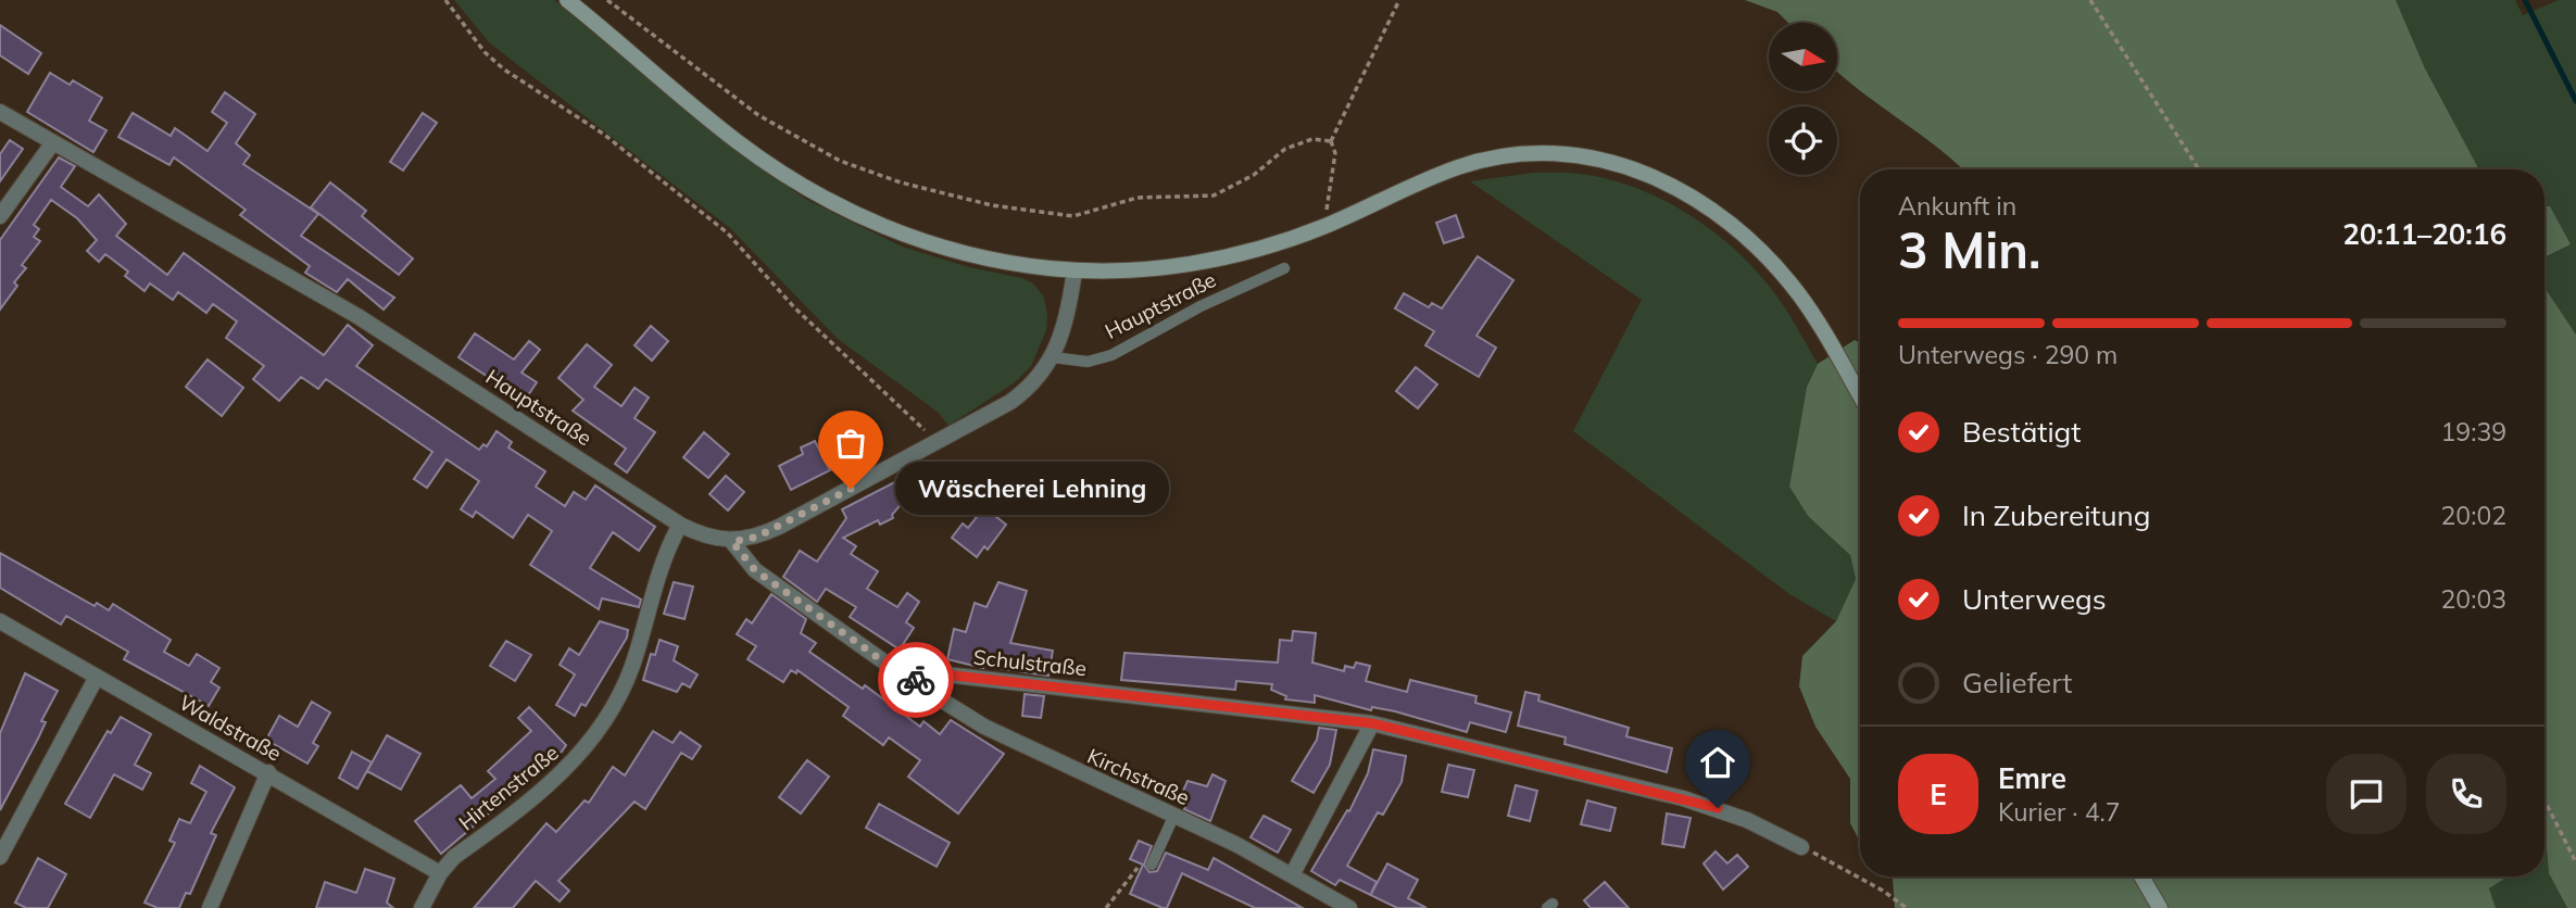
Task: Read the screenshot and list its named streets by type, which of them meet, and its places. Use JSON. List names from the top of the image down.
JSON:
{
  "streets": {
    "street": [
      "Hauptstraße",
      "Schulstraße",
      "Waldstraße",
      "Kirchstraße",
      "Hirtenstraße"
    ]
  },
  "crossings": [
    ["Hauptstraße", "Hirtenstraße"],
    ["Schulstraße", "Kirchstraße"],
    ["Waldstraße", "Hirtenstraße"]
  ],
  "places": ["Wäscherei Lehning"],
  "north": "right",
  "page": {
    "heading": ["3 Min.", "Ankunft in", "20:11–20:16"],
    "panel": ["Emre", "Kurier · 4.7"],
    "bar": "Unterwegs · 290 m",
    "list": [
      ["Bestätigt", "19:39"],
      ["In Zubereitung", "20:02"],
      ["Unterwegs", "20:03"],
      "Geliefert"
    ],
    "bubble": "Wäscherei Lehning",
    "round": "E"
  }
}
